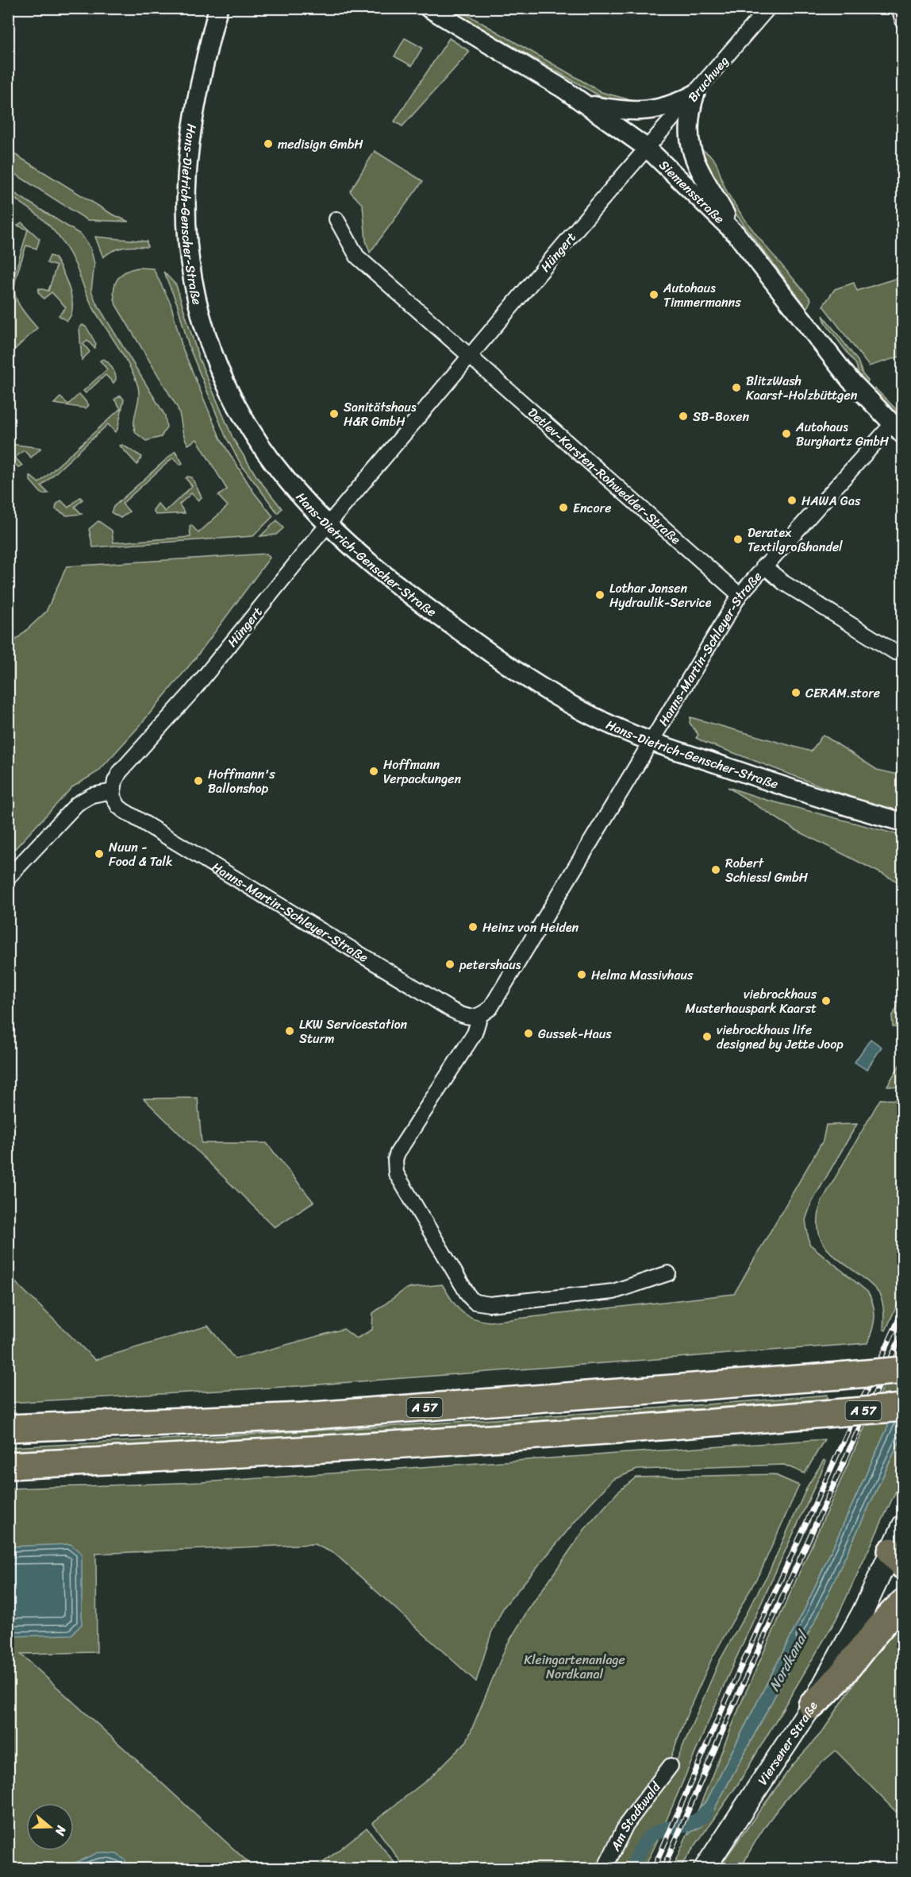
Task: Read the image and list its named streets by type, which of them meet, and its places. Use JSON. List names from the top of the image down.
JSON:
{
  "streets": {
    "highway": ["A 57"],
    "main road": ["Viersener Straße"],
    "street": [
      "Bruchweg",
      "Siemensstraße",
      "Hans-Dietrich-Genscher-Straße",
      "Hüngert",
      "Detlev-Karsten-Rohwedder-Straße",
      "Hanns-Martin-Schleyer-Straße",
      "Am Stadtwald"
    ]
  },
  "crossings": [
    ["Bruchweg", "Siemensstraße"],
    ["Bruchweg", "Hüngert"],
    ["Siemensstraße", "Hüngert"],
    ["Siemensstraße", "Hanns-Martin-Schleyer-Straße"],
    ["Hans-Dietrich-Genscher-Straße", "Hüngert"],
    ["Hans-Dietrich-Genscher-Straße", "Hanns-Martin-Schleyer-Straße"],
    ["Hüngert", "Detlev-Karsten-Rohwedder-Straße"],
    ["Hüngert", "Hanns-Martin-Schleyer-Straße"],
    ["Detlev-Karsten-Rohwedder-Straße", "Hanns-Martin-Schleyer-Straße"]
  ],
  "water": ["Nordkanal"],
  "parks": ["Kleingartenanlage Nordkanal"],
  "places": [
    "medisign GmbH",
    "Autohaus Timmermanns",
    "BlitzWash Kaarst-Holzbüttgen",
    "Sanitätshaus H&R GmbH",
    "SB-Boxen",
    "Autohaus Burghartz GmbH",
    "HAWA Gas",
    "Encore",
    "Deratex Textilgroßhandel",
    "Lothar Jansen Hydraulik-Service",
    "CERAM.store",
    "Hoffmann Verpackungen",
    "Hoffmann's Ballonshop",
    "Nuun - Food & Talk",
    "Robert Schiessl GmbH",
    "Heinz von Heiden",
    "petershaus",
    "Helma Massivhaus",
    "viebrockhaus Musterhauspark Kaarst",
    "LKW Servicestation Sturm",
    "Gussek-Haus",
    "viebrockhaus life designed by Jette Joop"
  ],
  "north": "right"
}
